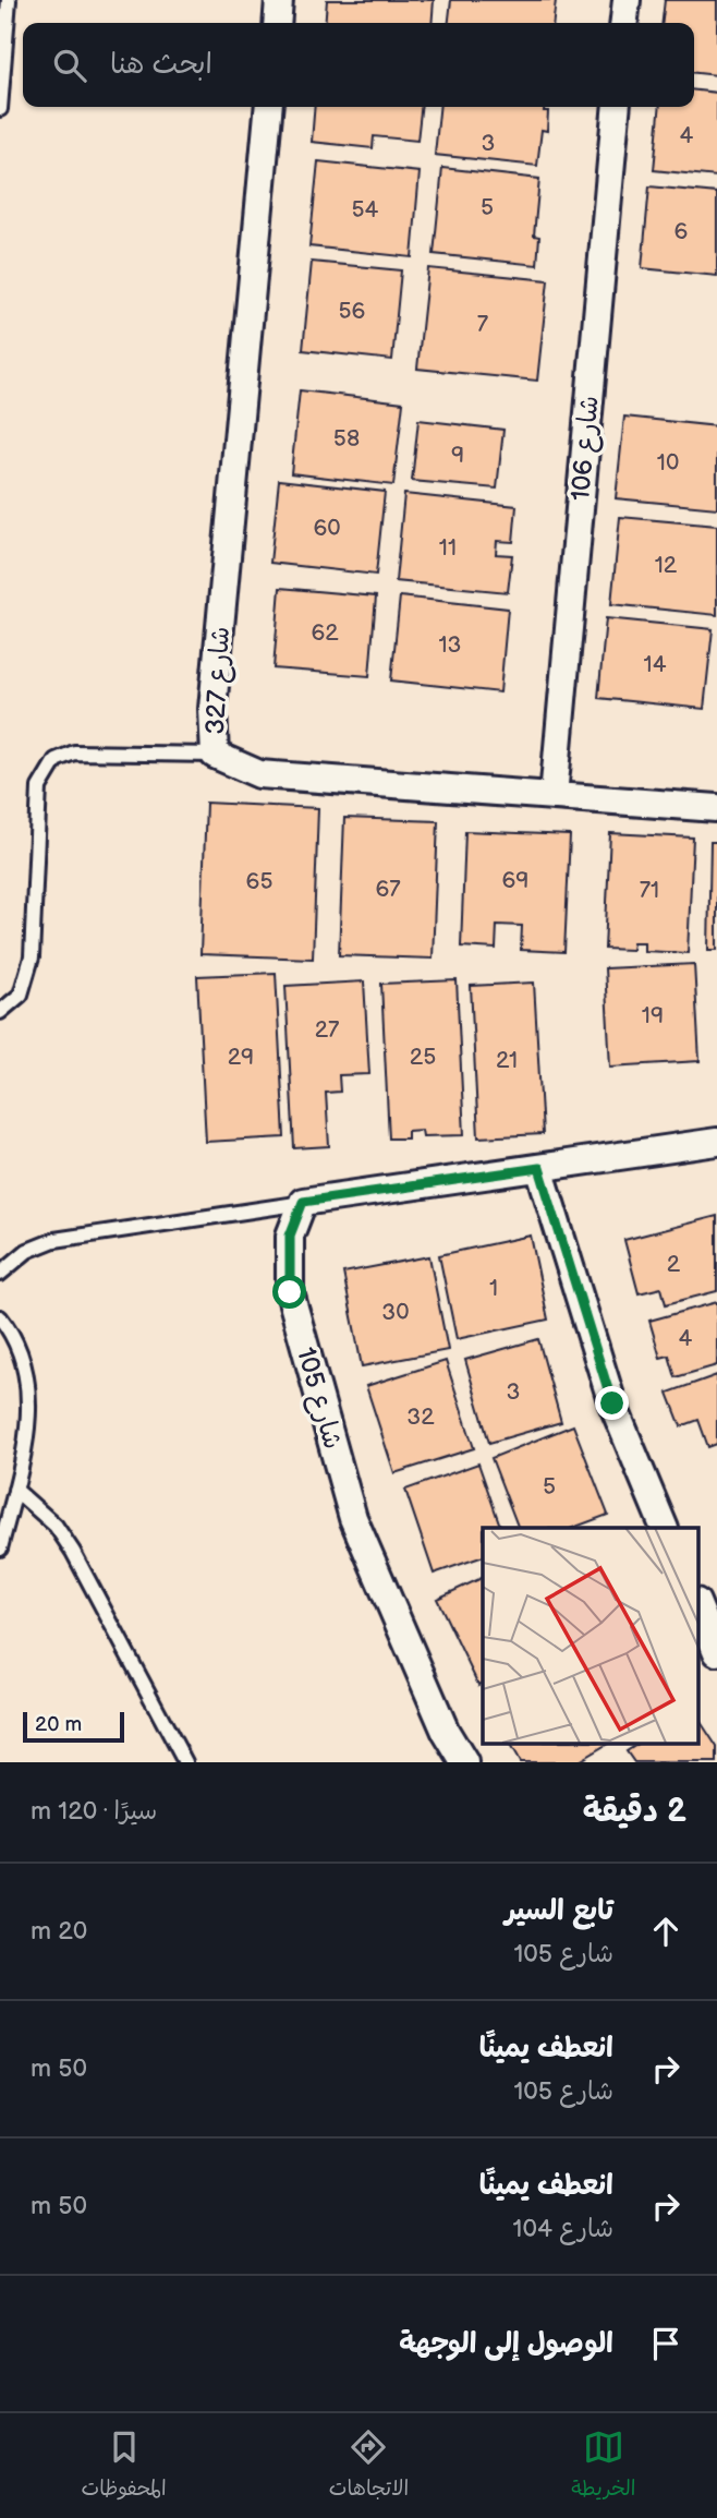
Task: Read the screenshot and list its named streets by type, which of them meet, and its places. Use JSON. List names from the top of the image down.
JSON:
{
  "streets": {
    "street": ["شارع 106", "شارع 327", "شارع 105"]
  },
  "crossings": [
    ["شارع 106", "شارع 327"]
  ],
  "house_numbers": [
    "4",
    "3",
    "5",
    "54",
    "6",
    "56",
    "7",
    "58",
    "9",
    "10",
    "60",
    "11",
    "12",
    "62",
    "13",
    "14",
    "69",
    "65",
    "67",
    "71",
    "19",
    "27",
    "29",
    "25",
    "21",
    "2",
    "1",
    "30",
    "4",
    "3",
    "32",
    "5"
  ],
  "scale_bar": "20 m",
  "page": {
    "search": "ابحث هنا",
    "scale": "20 m",
    "heading": ["2 دقيقة", "سيرًا · 120 m"],
    "list": [
      ["تابع السير", "شارع 105", "20 m"],
      ["انعطف يمينًا", "شارع 105", "50 m"],
      ["انعطف يمينًا", "شارع 104", "50 m"],
      "الوصول إلى الوجهة"
    ],
    "nav": ["الخريطة", "الاتجاهات", "المحفوظات"]
  }
}
